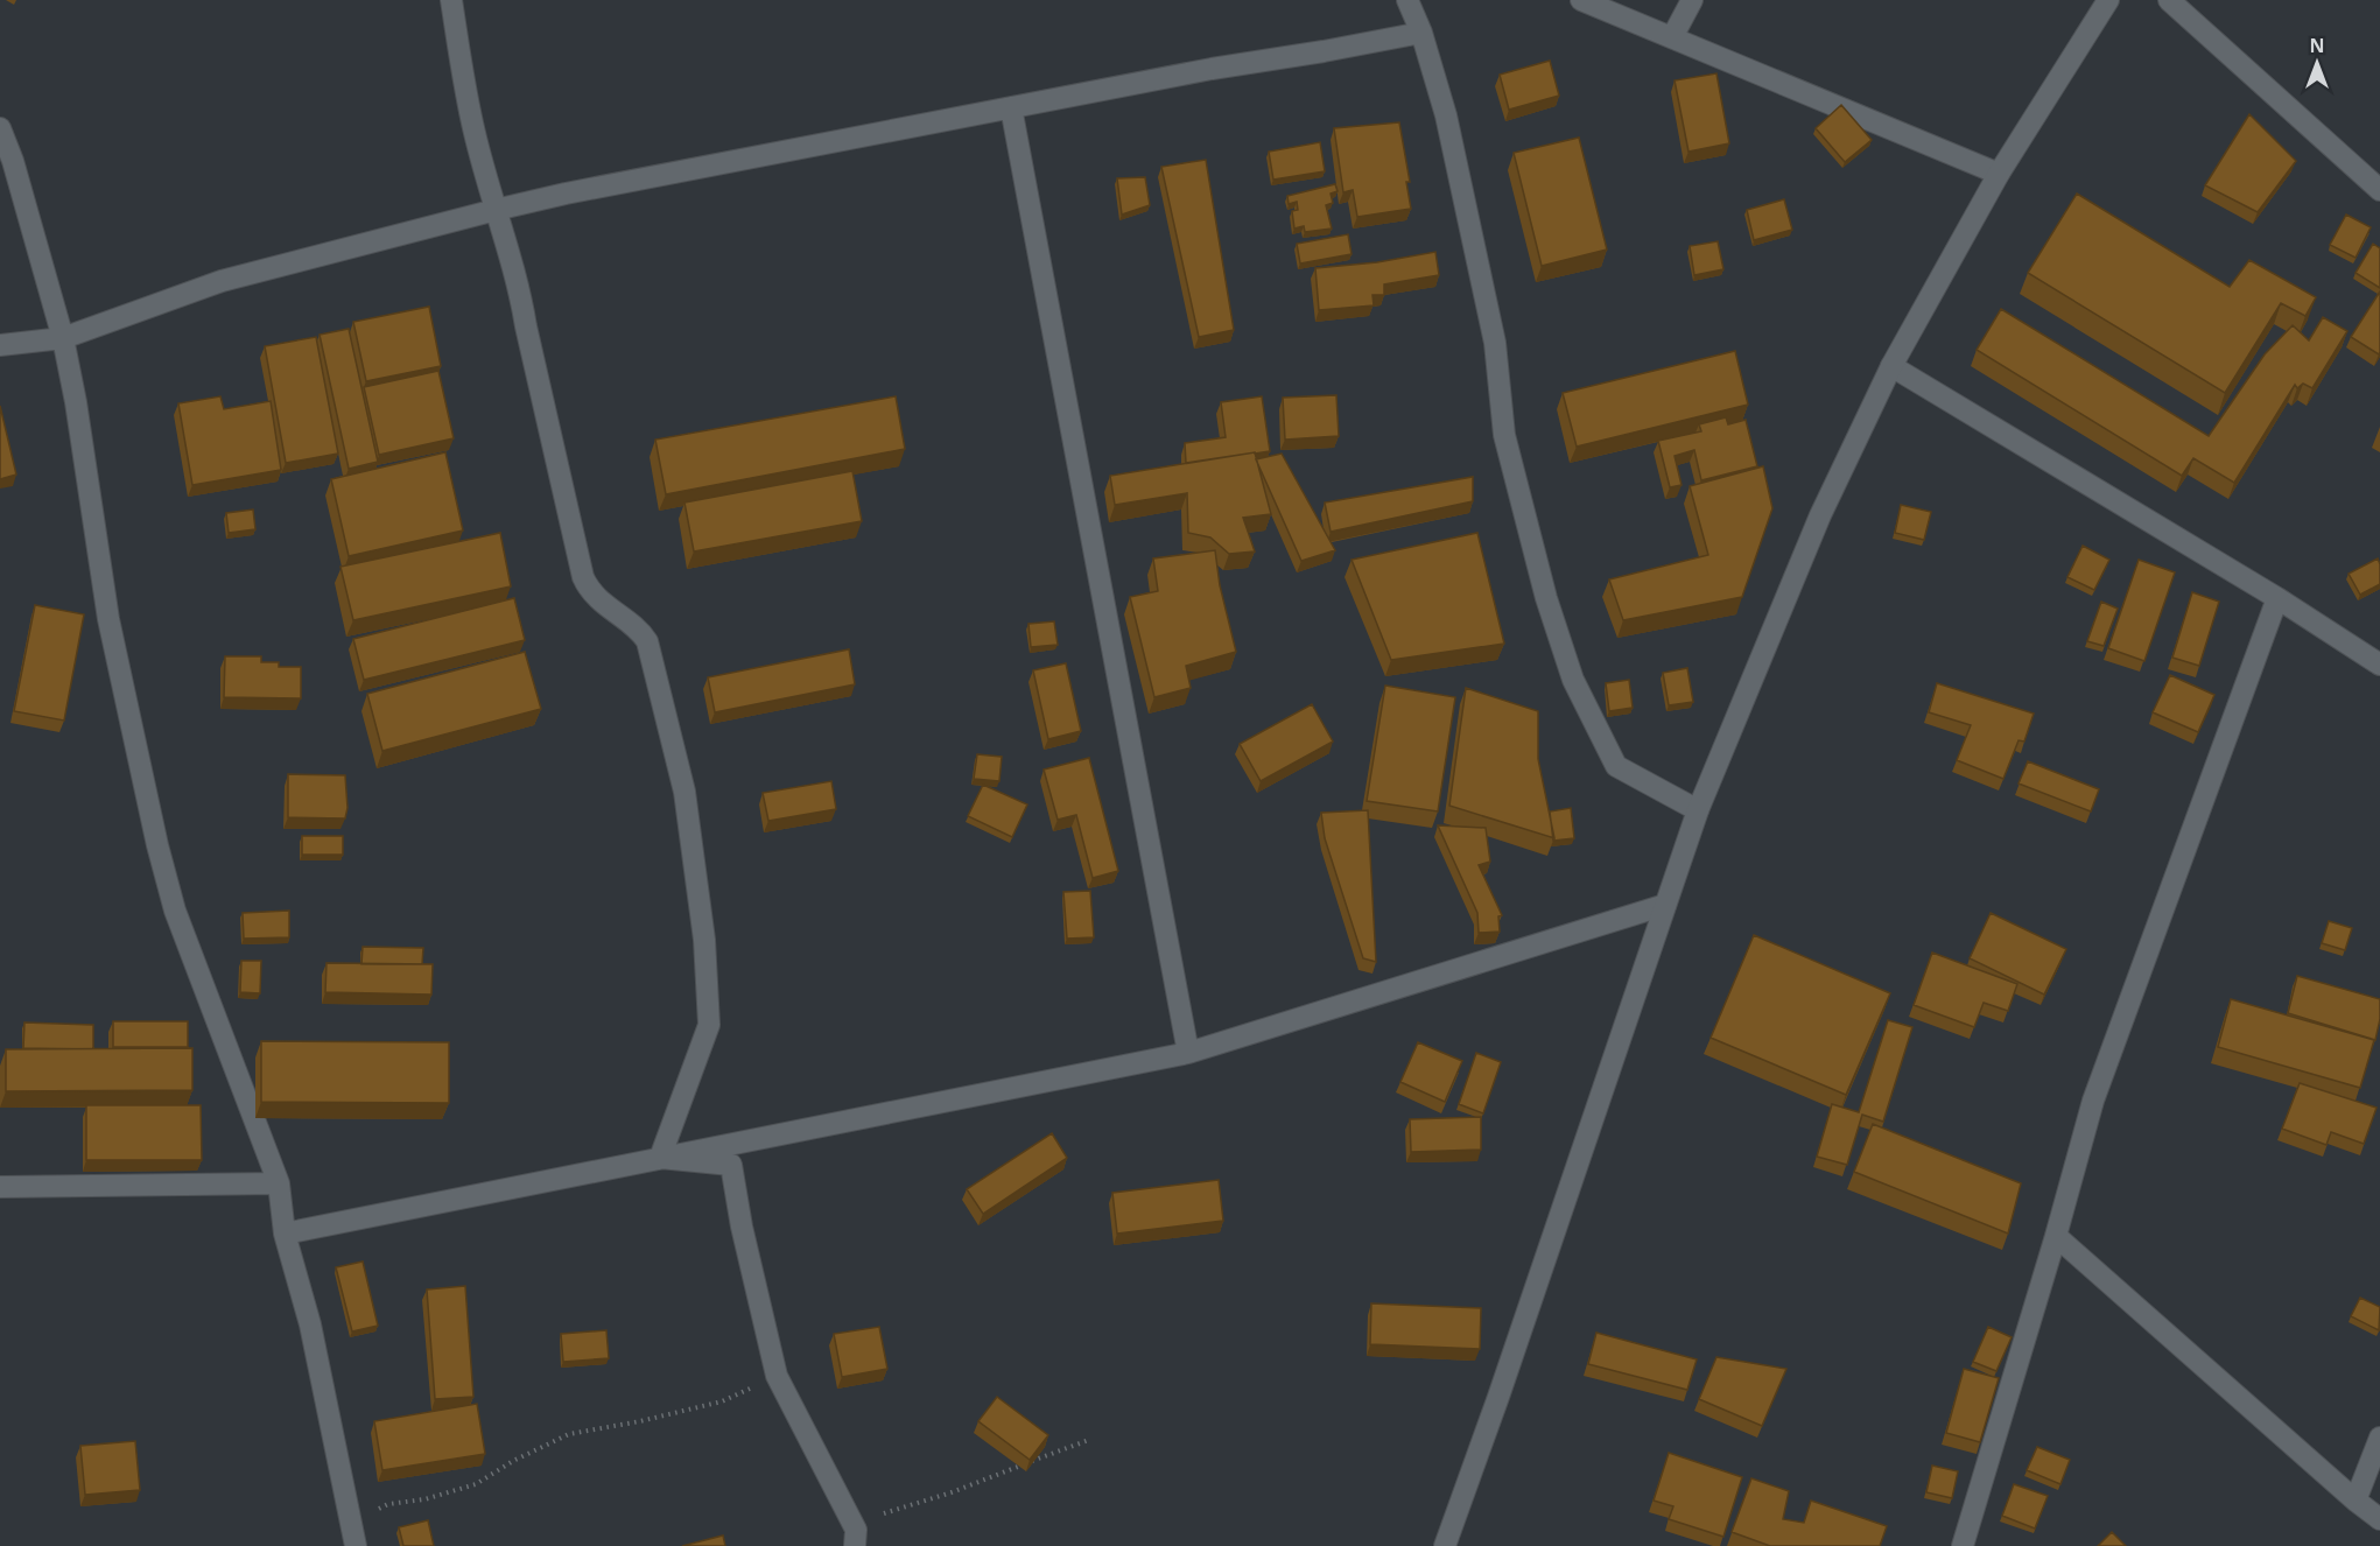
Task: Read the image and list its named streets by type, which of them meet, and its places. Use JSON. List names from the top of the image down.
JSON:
{
  "north": "top"
}
